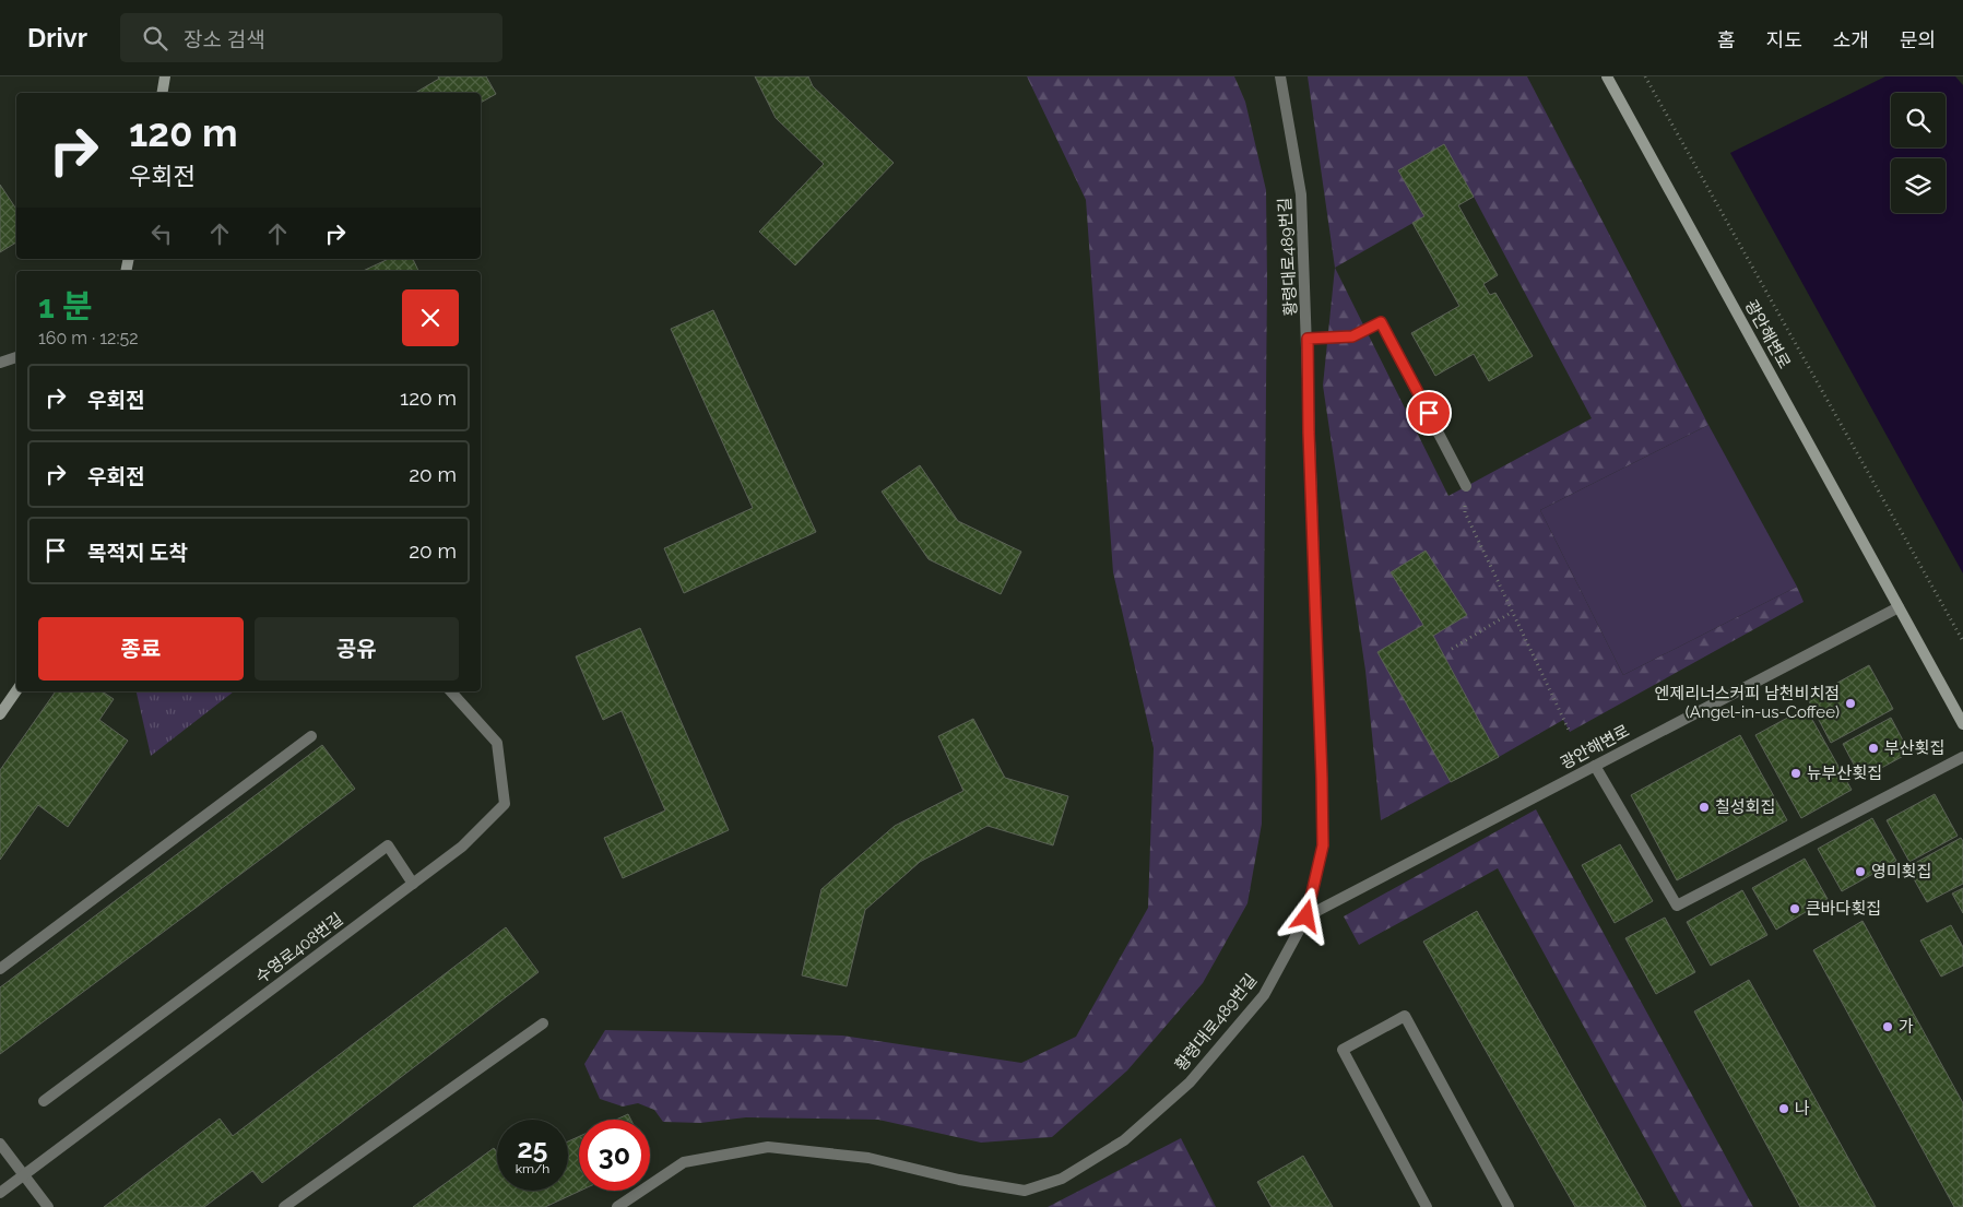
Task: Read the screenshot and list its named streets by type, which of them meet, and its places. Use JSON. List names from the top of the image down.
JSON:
{
  "streets": {
    "main road": ["광안해변로"],
    "street": ["황령대로489번길", "수영로408번길"]
  },
  "crossings": [
    ["황령대로489번길", "광안해변로"]
  ],
  "places": [
    "엔제리너스커피 남천비치점 (Angel-in-us-Coffee)",
    "부산횟집",
    "뉴부산횟집",
    "칠성회집",
    "영미횟집",
    "큰바다횟집",
    "가",
    "나"
  ],
  "page": {
    "header": "Drivr",
    "search": "장소 검색",
    "nav": [
      "홈",
      "지도",
      "소개",
      "문의"
    ],
    "turn": ["120 m", "우회전"],
    "heading": ["1 분", "160 m · 12:52"],
    "list": [
      {
        "name": "우회전",
        "value": "120 m"
      },
      {
        "name": "우회전",
        "value": "20 m"
      },
      {
        "name": "목적지 도착",
        "value": "20 m"
      }
    ],
    "buttons": ["종료", "공유"],
    "speed": "25 km/h",
    "limit": "30"
  }
}
